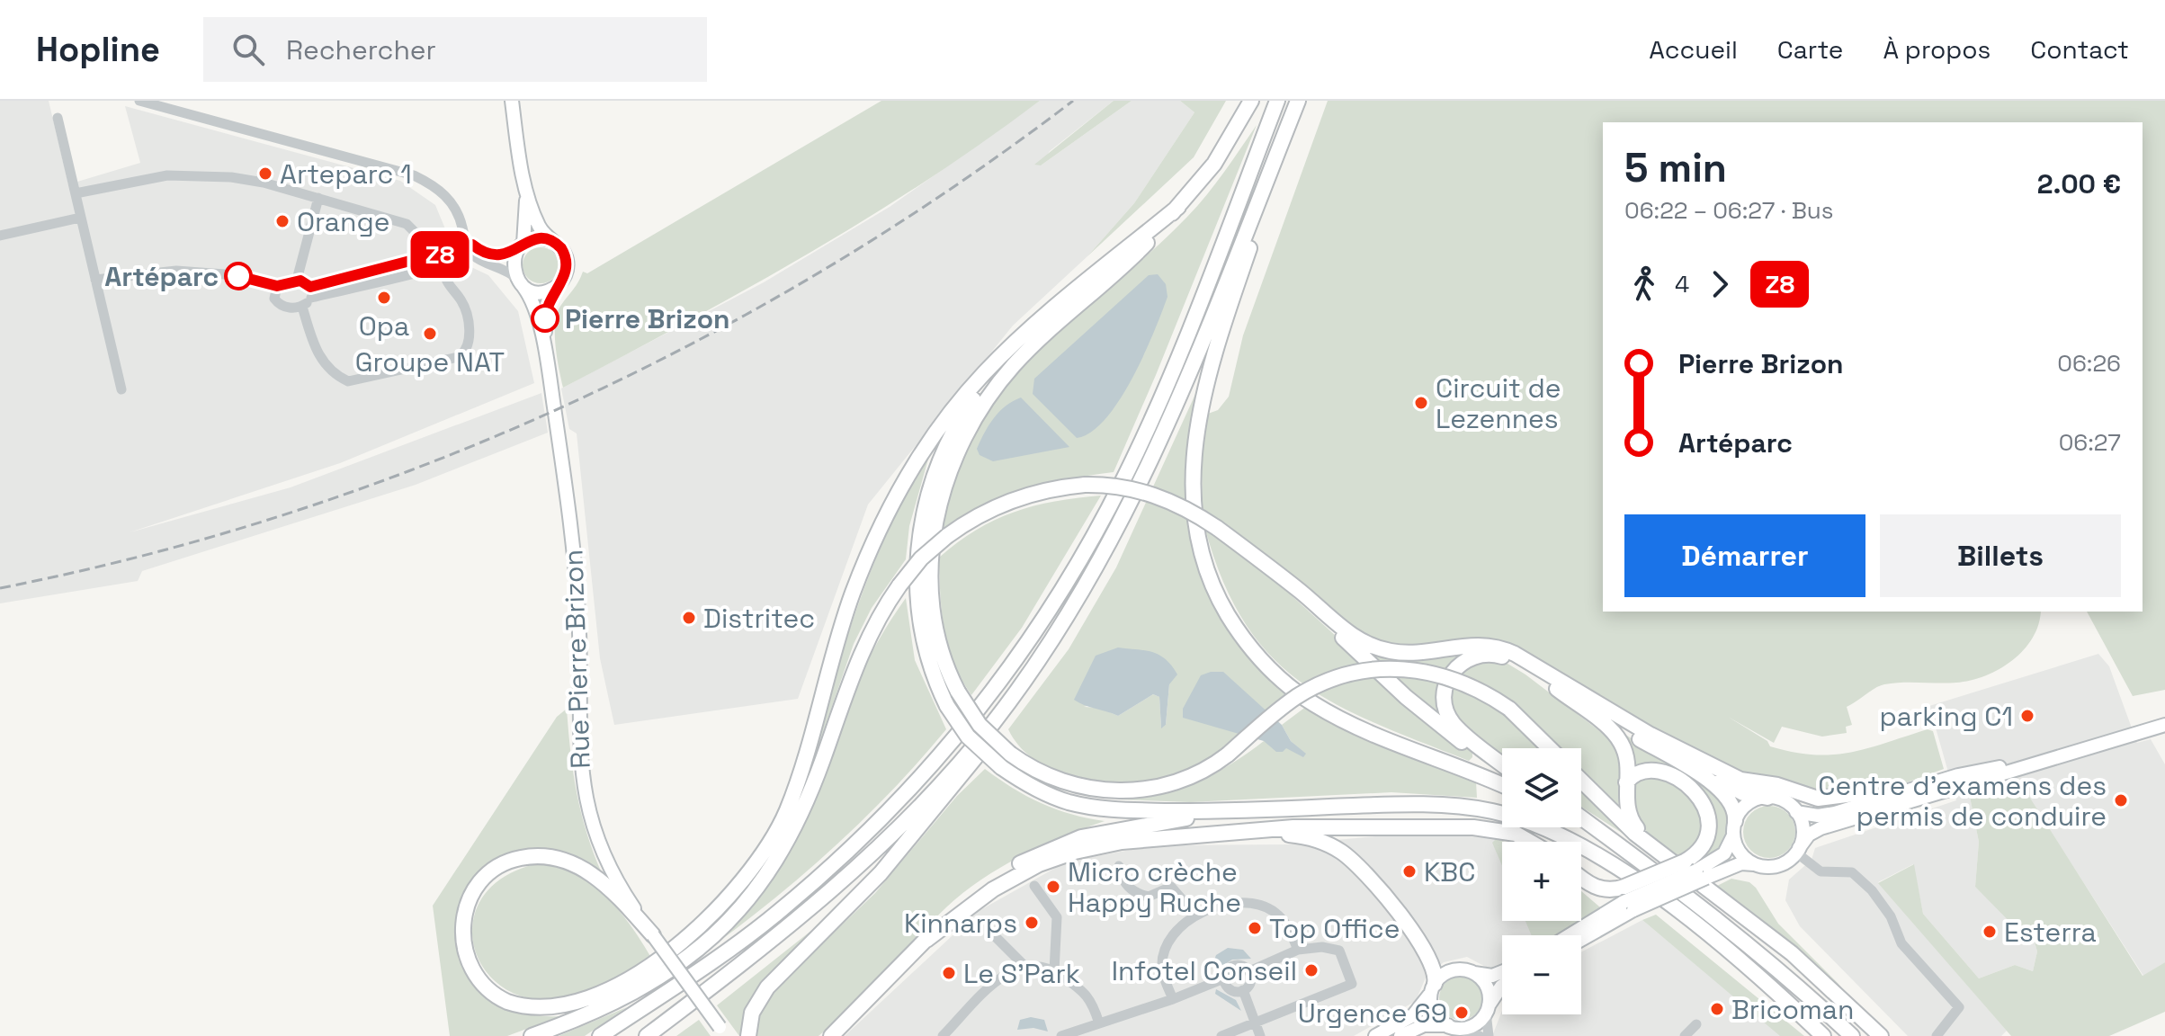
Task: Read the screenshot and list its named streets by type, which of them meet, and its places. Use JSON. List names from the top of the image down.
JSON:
{
  "streets": {
    "main road": ["Rue Pierre Brizon"]
  },
  "places": [
    "Arteparc 1",
    "Orange",
    "Artéparc",
    "Opa",
    "Pierre Brizon",
    "Groupe NAT",
    "Circuit de Lezennes",
    "Distritec",
    "parking C1",
    "Centre d’examens des permis de conduire",
    "KBC",
    "Micro crèche Happy Ruche",
    "Kinnarps",
    "Top Office",
    "Esterra",
    "Infotel Conseil",
    "Le S'Park",
    "Bricoman",
    "Urgence 69"
  ],
  "lines": ["bus line Z8"],
  "page": {
    "header": "Hopline",
    "search": "Rechercher",
    "nav": [
      "Accueil",
      "Carte",
      "À propos",
      "Contact"
    ],
    "on_map": "Z8",
    "heading": ["5 min", "06:22 – 06:27 · Bus", "2.00 €"],
    "legs": ["4", "Z8"],
    "list": [
      {
        "name": "Pierre Brizon",
        "value": "06:26"
      },
      {
        "name": "Artéparc",
        "value": "06:27"
      }
    ],
    "buttons": ["Démarrer", "Billets"],
    "map_buttons": ["+", "−"]
  }
}
